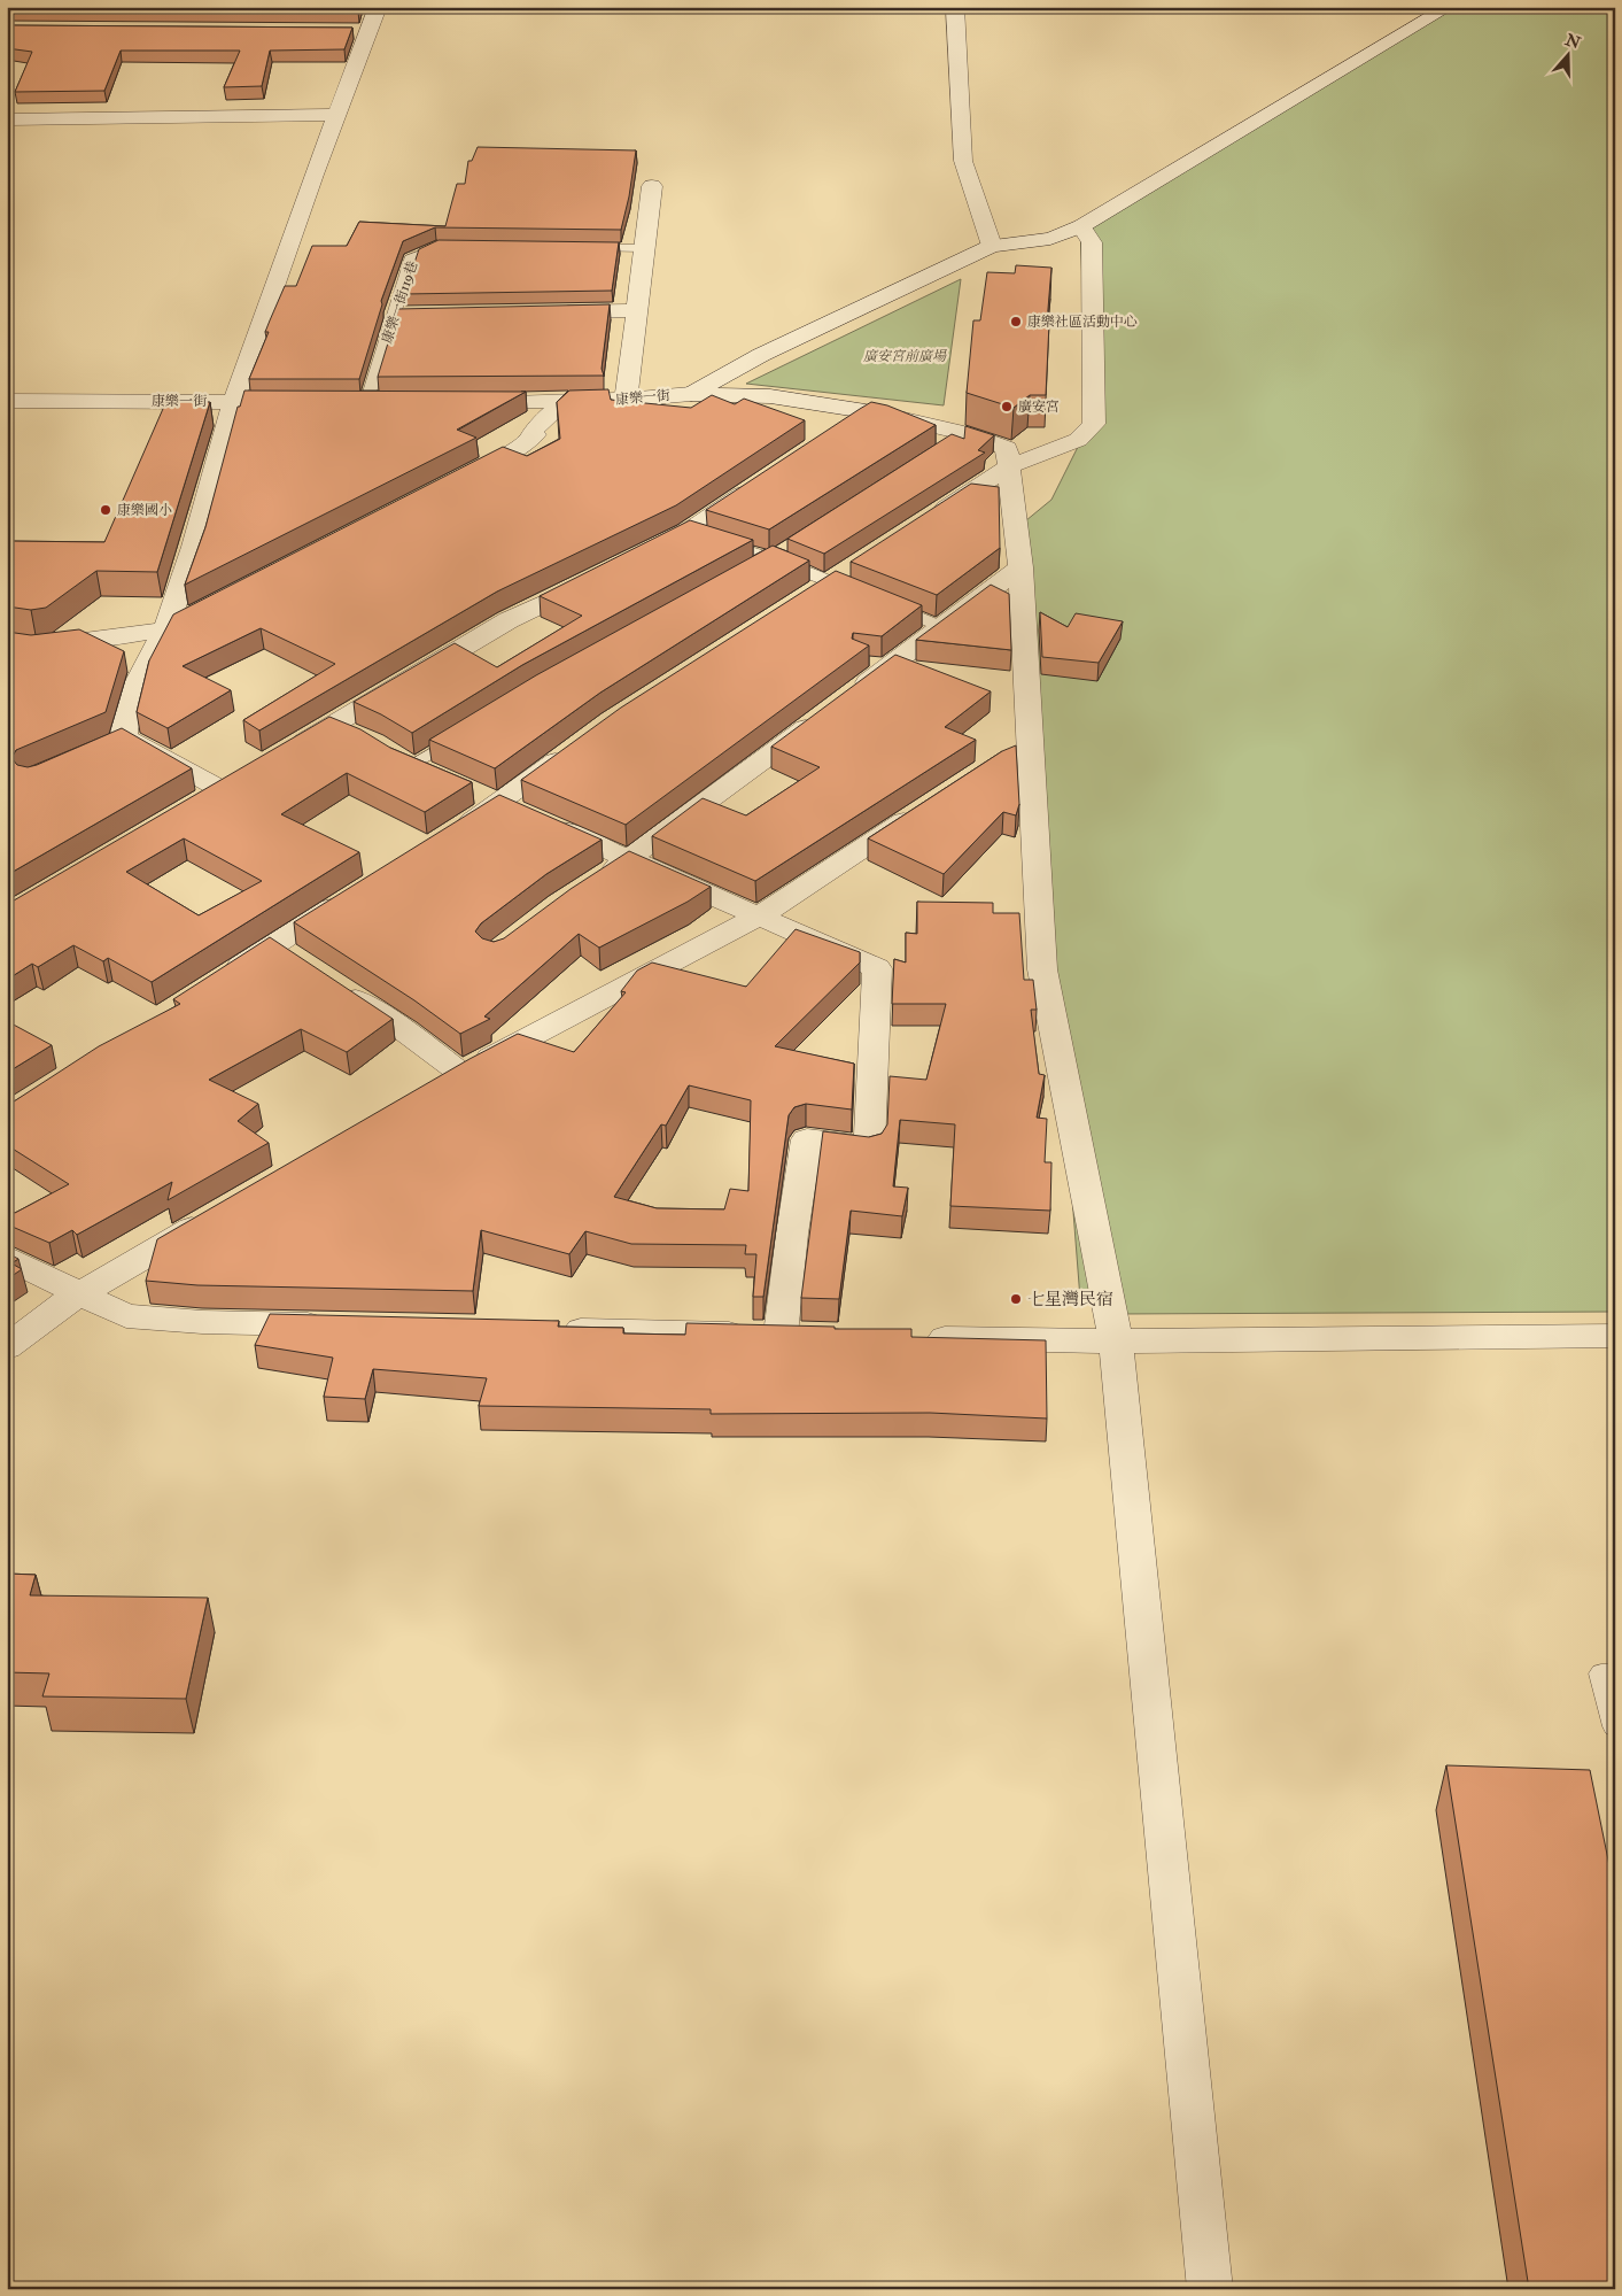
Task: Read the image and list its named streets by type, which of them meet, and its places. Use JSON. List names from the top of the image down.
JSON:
{
  "streets": {
    "street": ["康樂一街"],
    "lane": ["康樂一街119巷"]
  },
  "parks": ["廣安宮前廣場"],
  "places": [
    "康樂社區活動中心",
    "廣安宮",
    "康樂國小",
    "七星灣民宿"
  ],
  "north": "top"
}
